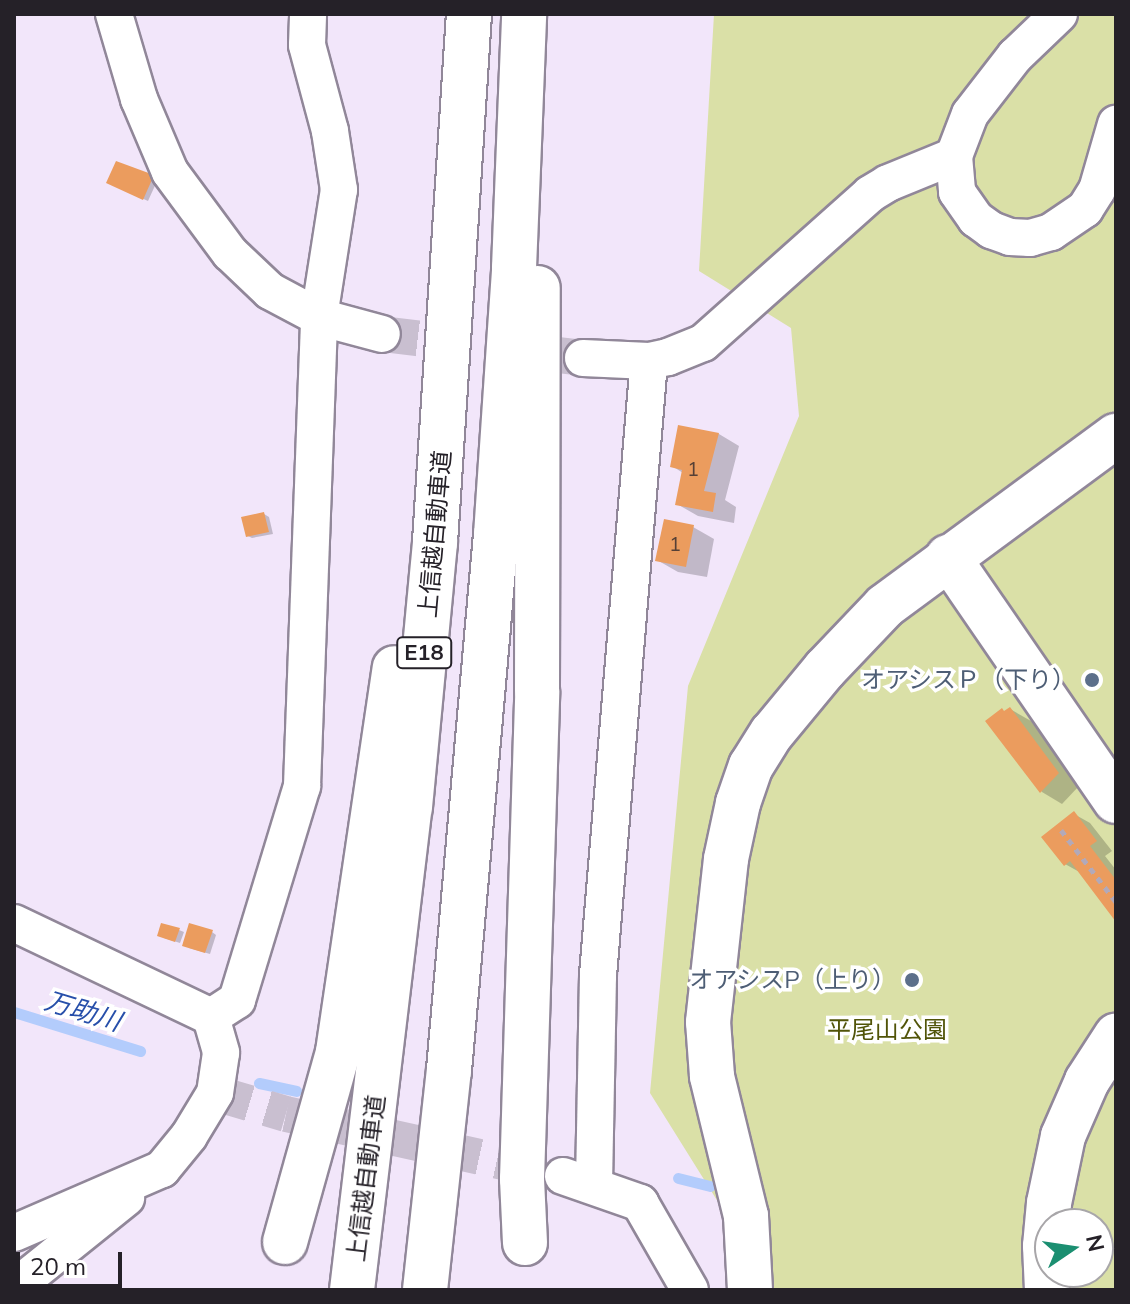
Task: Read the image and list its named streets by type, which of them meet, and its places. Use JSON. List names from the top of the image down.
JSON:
{
  "streets": {
    "highway": ["上信越自動車道", "E18"]
  },
  "water": ["万助川"],
  "parks": ["平尾山公園"],
  "places": ["オアシスＰ（下り）", "オアシスP（上り）"],
  "house_numbers": ["1", "1"],
  "scale_bar": "20 m",
  "north": "right"
}
